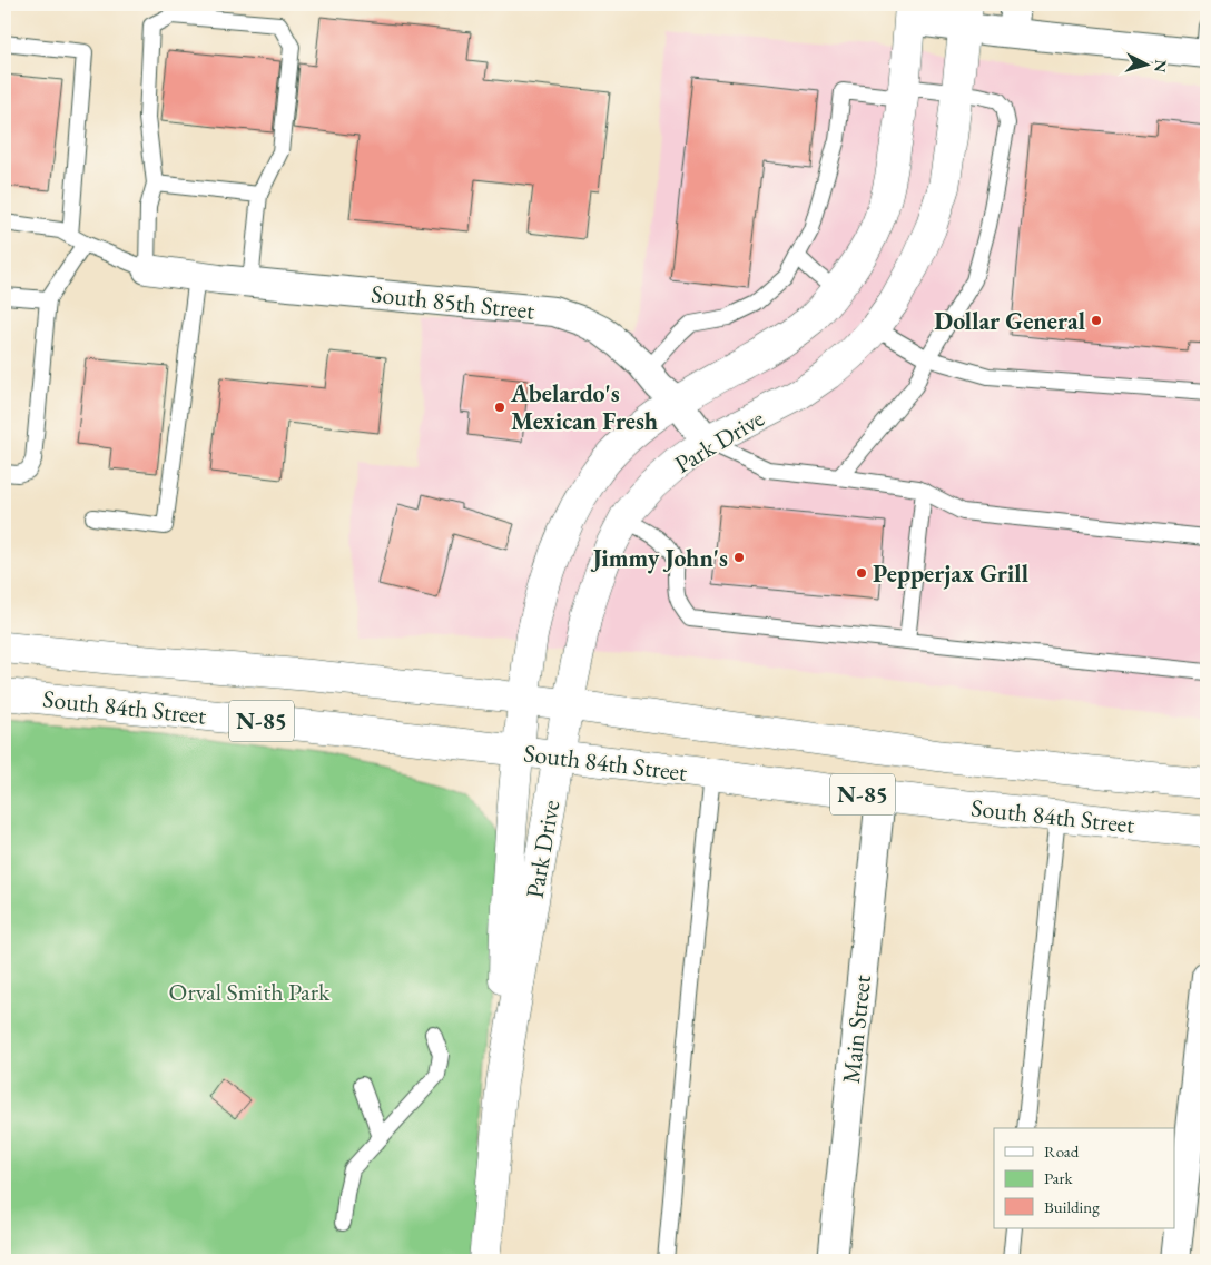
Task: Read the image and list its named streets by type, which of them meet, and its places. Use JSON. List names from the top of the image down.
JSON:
{
  "streets": {
    "street": [
      "South 85th Street",
      "Park Drive",
      "South 84th Street",
      "N-85",
      "Main Street"
    ]
  },
  "crossings": [
    ["South 85th Street", "Park Drive"],
    ["Park Drive", "South 84th Street"],
    ["South 84th Street", "Main Street"]
  ],
  "parks": ["Orval Smith Park"],
  "places": [
    "Dollar General",
    "Abelardo's Mexican Fresh",
    "Jimmy John's",
    "Pepperjax Grill"
  ],
  "legend": ["Road", "Park", "Building"],
  "north": "right"
}
